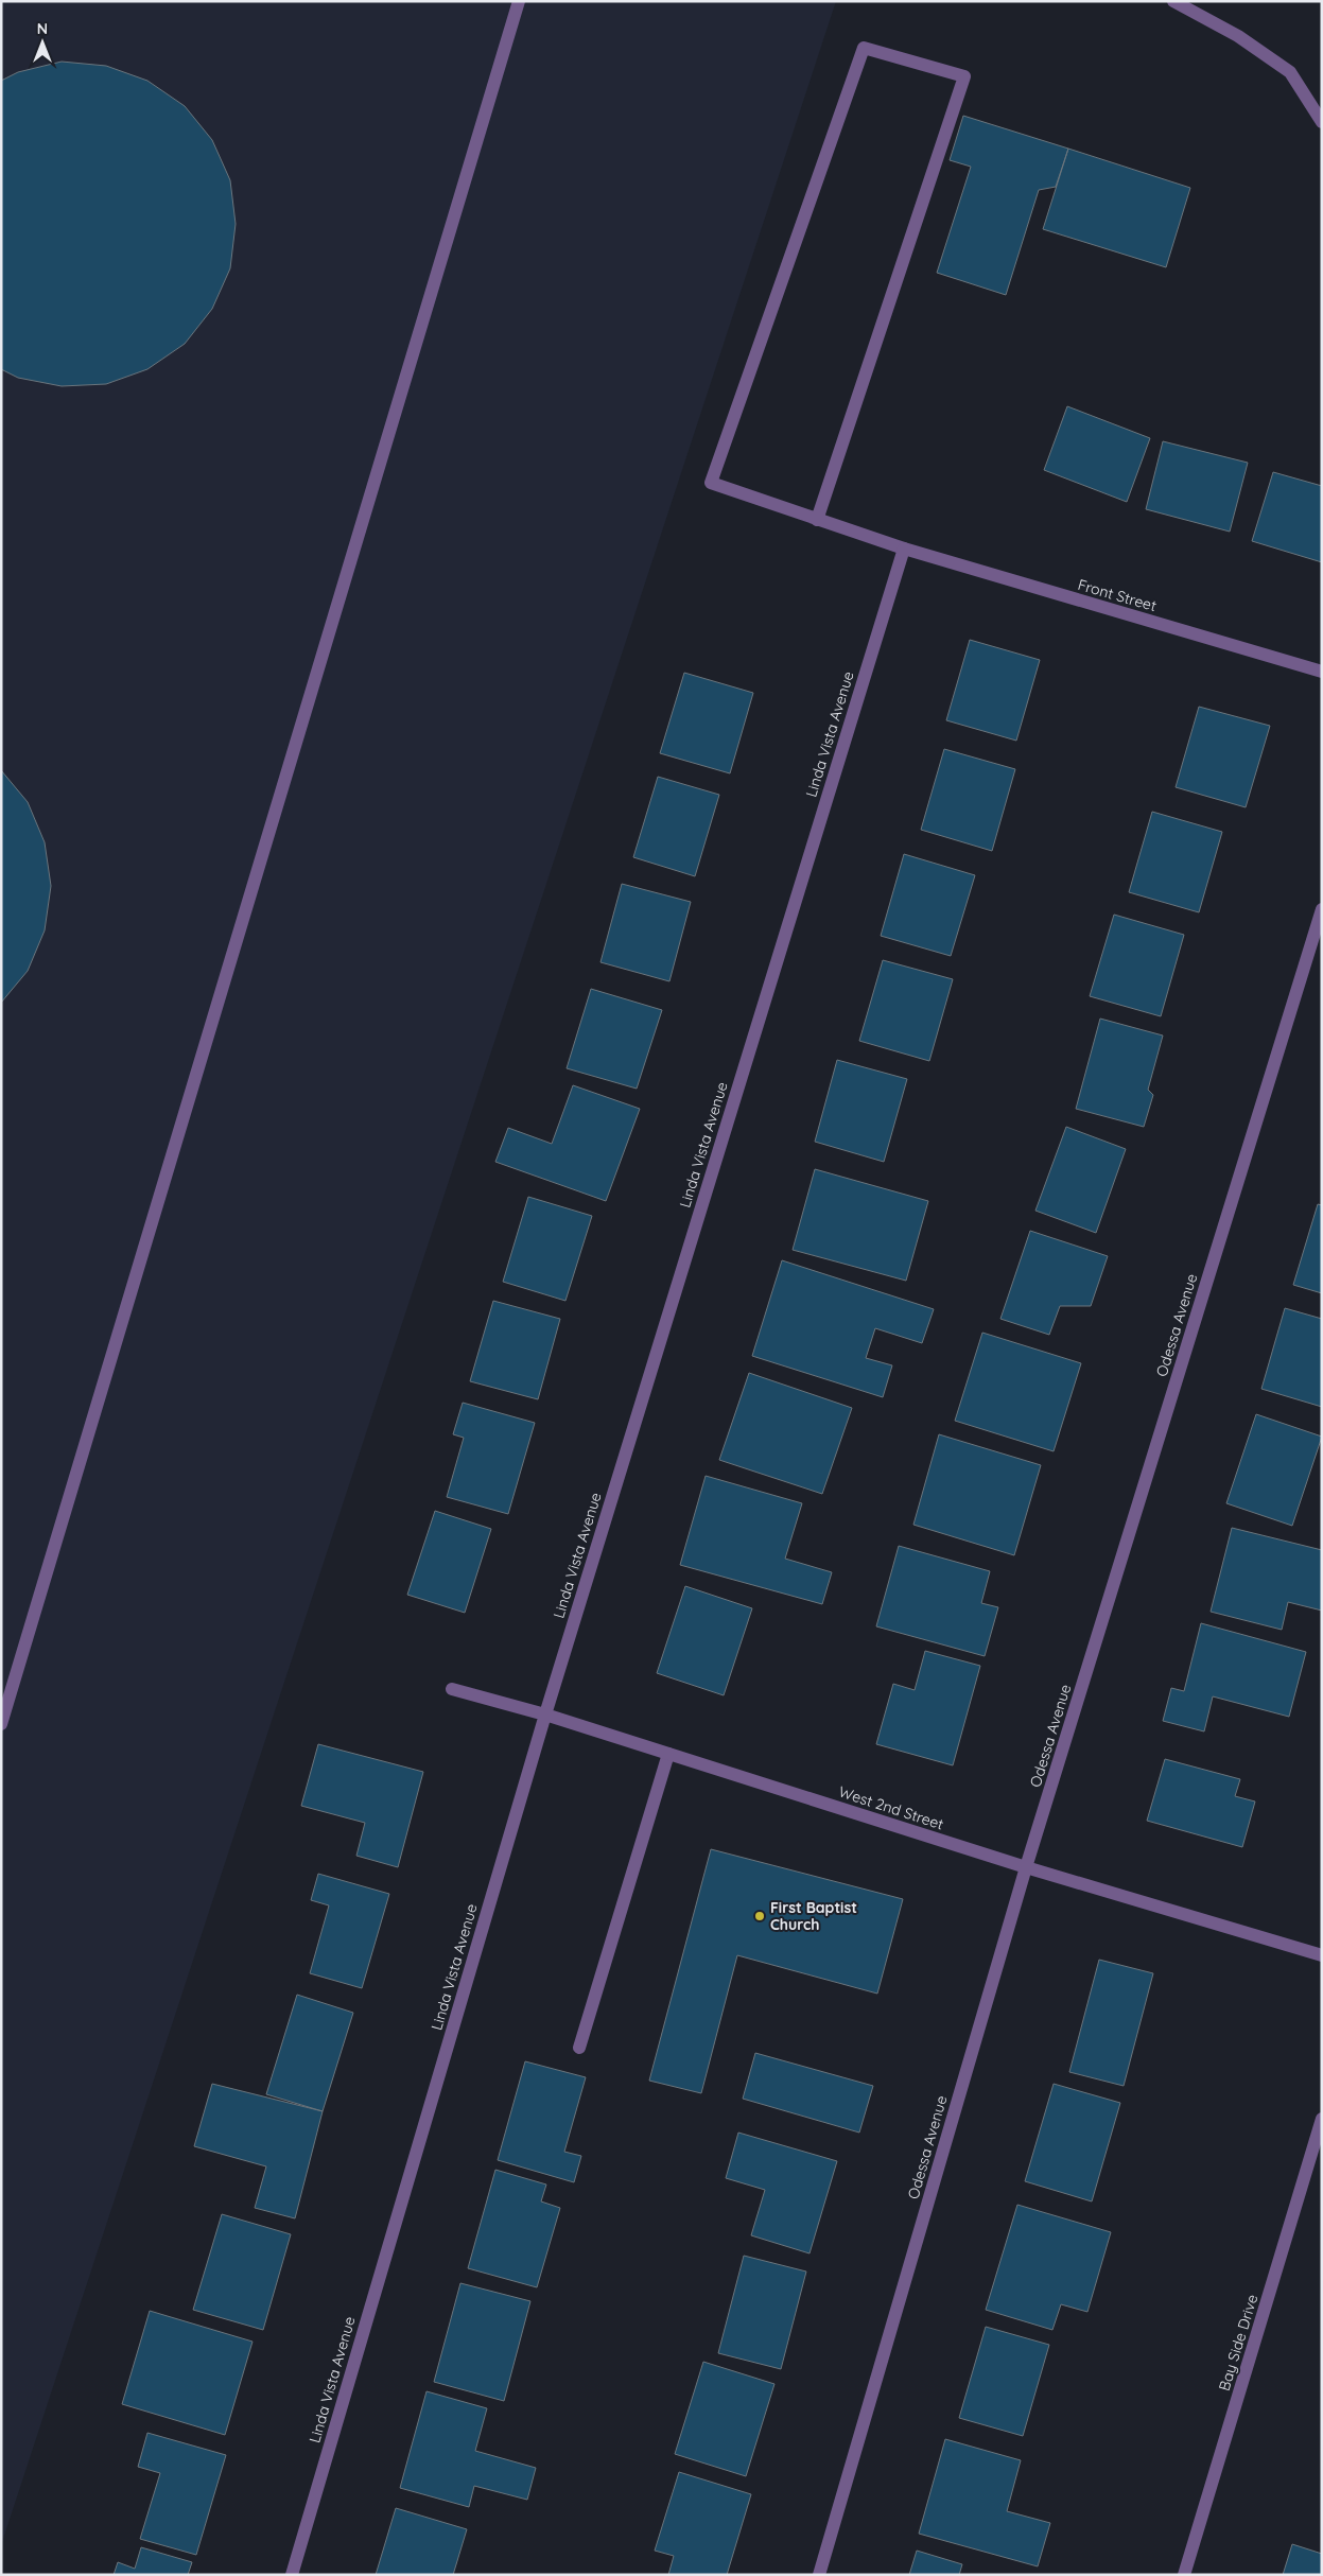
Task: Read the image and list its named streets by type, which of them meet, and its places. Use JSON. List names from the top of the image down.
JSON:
{
  "streets": {
    "street": [
      "Front Street",
      "Linda Vista Avenue",
      "Odessa Avenue",
      "West 2nd Street",
      "Bay Side Drive"
    ]
  },
  "crossings": [
    ["Front Street", "Linda Vista Avenue"],
    ["Linda Vista Avenue", "West 2nd Street"],
    ["Odessa Avenue", "West 2nd Street"]
  ],
  "places": ["First Baptist Church"],
  "north": "top"
}
